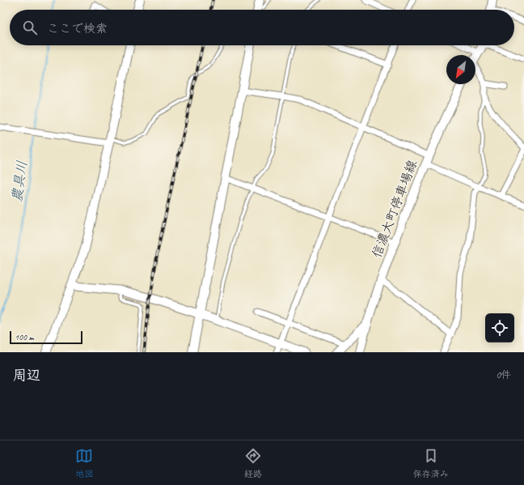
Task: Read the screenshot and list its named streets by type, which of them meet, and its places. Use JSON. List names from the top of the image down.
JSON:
{
  "streets": {
    "street": ["信濃大町停車場線"]
  },
  "water": ["農具川"],
  "scale_bar": "100 m",
  "north": "bottom left",
  "page": {
    "search": "ここで検索",
    "scale": "100 m",
    "heading": ["周辺", "0件"],
    "nav": ["地図", "経路", "保存済み"]
  }
}
